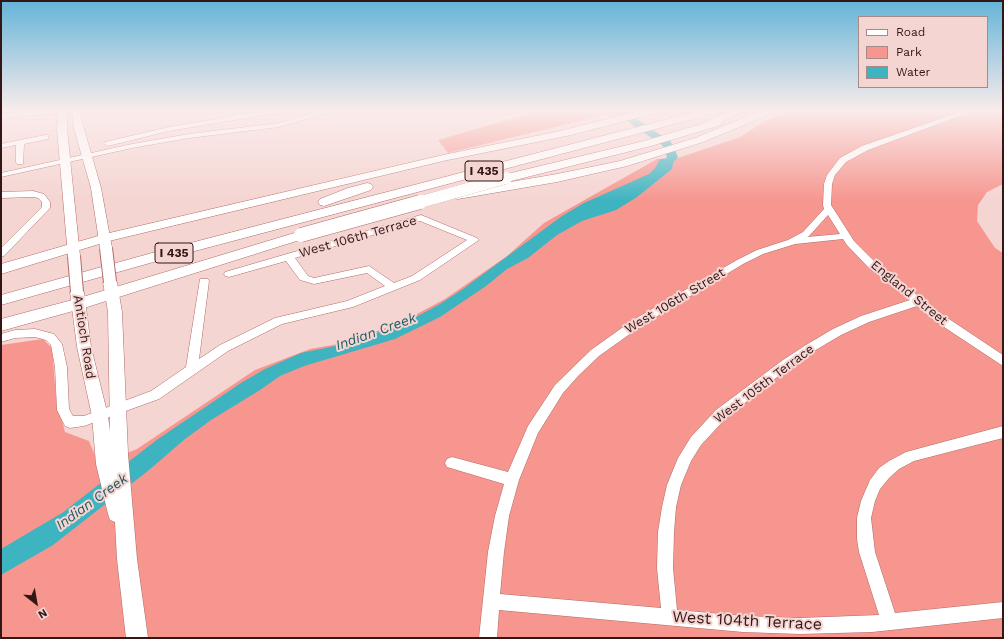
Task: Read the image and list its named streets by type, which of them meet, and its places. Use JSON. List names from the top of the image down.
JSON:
{
  "streets": {
    "highway": ["I 435"],
    "main road": ["Antioch Road"],
    "street": [
      "West 106th Terrace",
      "England Street",
      "West 106th Street",
      "West 105th Terrace",
      "West 104th Terrace"
    ]
  },
  "crossings": [
    ["West 106th Terrace", "Antioch Road"],
    ["England Street", "West 106th Street"],
    ["England Street", "West 105th Terrace"],
    ["West 106th Street", "West 104th Terrace"],
    ["West 105th Terrace", "West 104th Terrace"]
  ],
  "water": ["Indian Creek"],
  "legend": ["Road", "Park", "Water"],
  "north": "bottom right"
}
